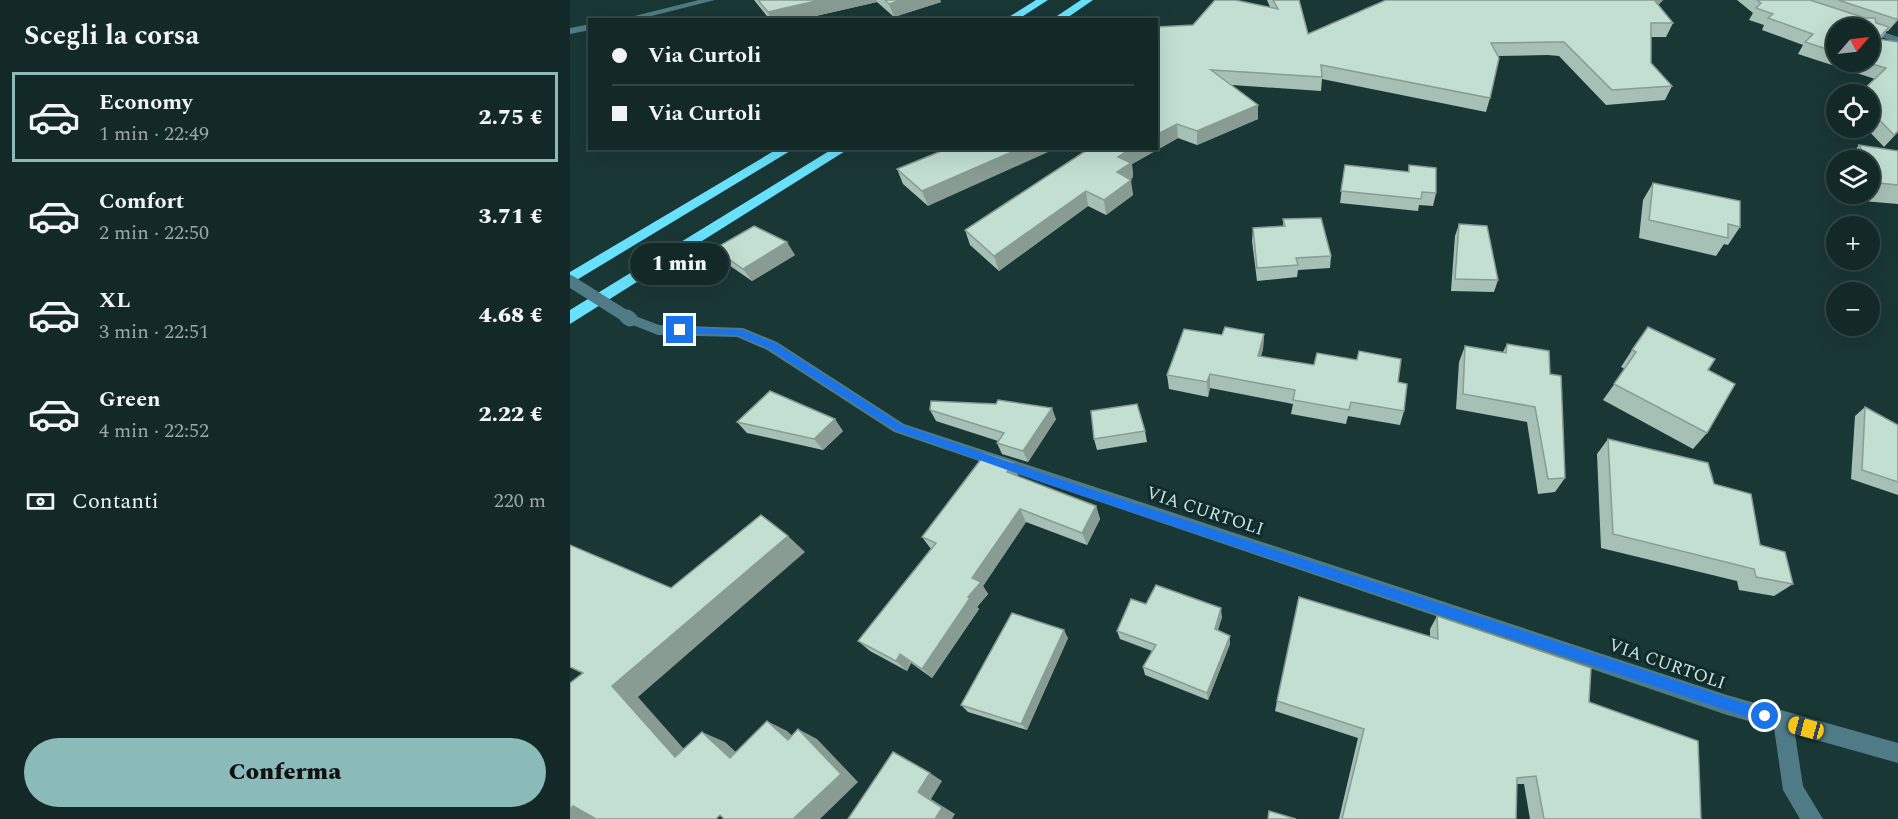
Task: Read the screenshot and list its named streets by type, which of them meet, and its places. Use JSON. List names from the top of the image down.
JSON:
{
  "streets": {
    "street": ["VIA CURTOLI"]
  },
  "north": "top right",
  "page": {
    "heading": "Scegli la corsa",
    "map_buttons": ["+", "−"],
    "banner": ["Via Curtoli", "Via Curtoli"],
    "list": [
      {
        "name": "Economy",
        "note": "1 min · 22:49",
        "value": "2.75 €"
      },
      {
        "name": "Comfort",
        "note": "2 min · 22:50",
        "value": "3.71 €"
      },
      {
        "name": "XL",
        "note": "3 min · 22:51",
        "value": "4.68 €"
      },
      {
        "name": "Green",
        "note": "4 min · 22:52",
        "value": "2.22 €"
      }
    ],
    "bubble": "1 min",
    "pay": ["Contanti", "220 m"],
    "buttons": "Conferma"
  }
}
